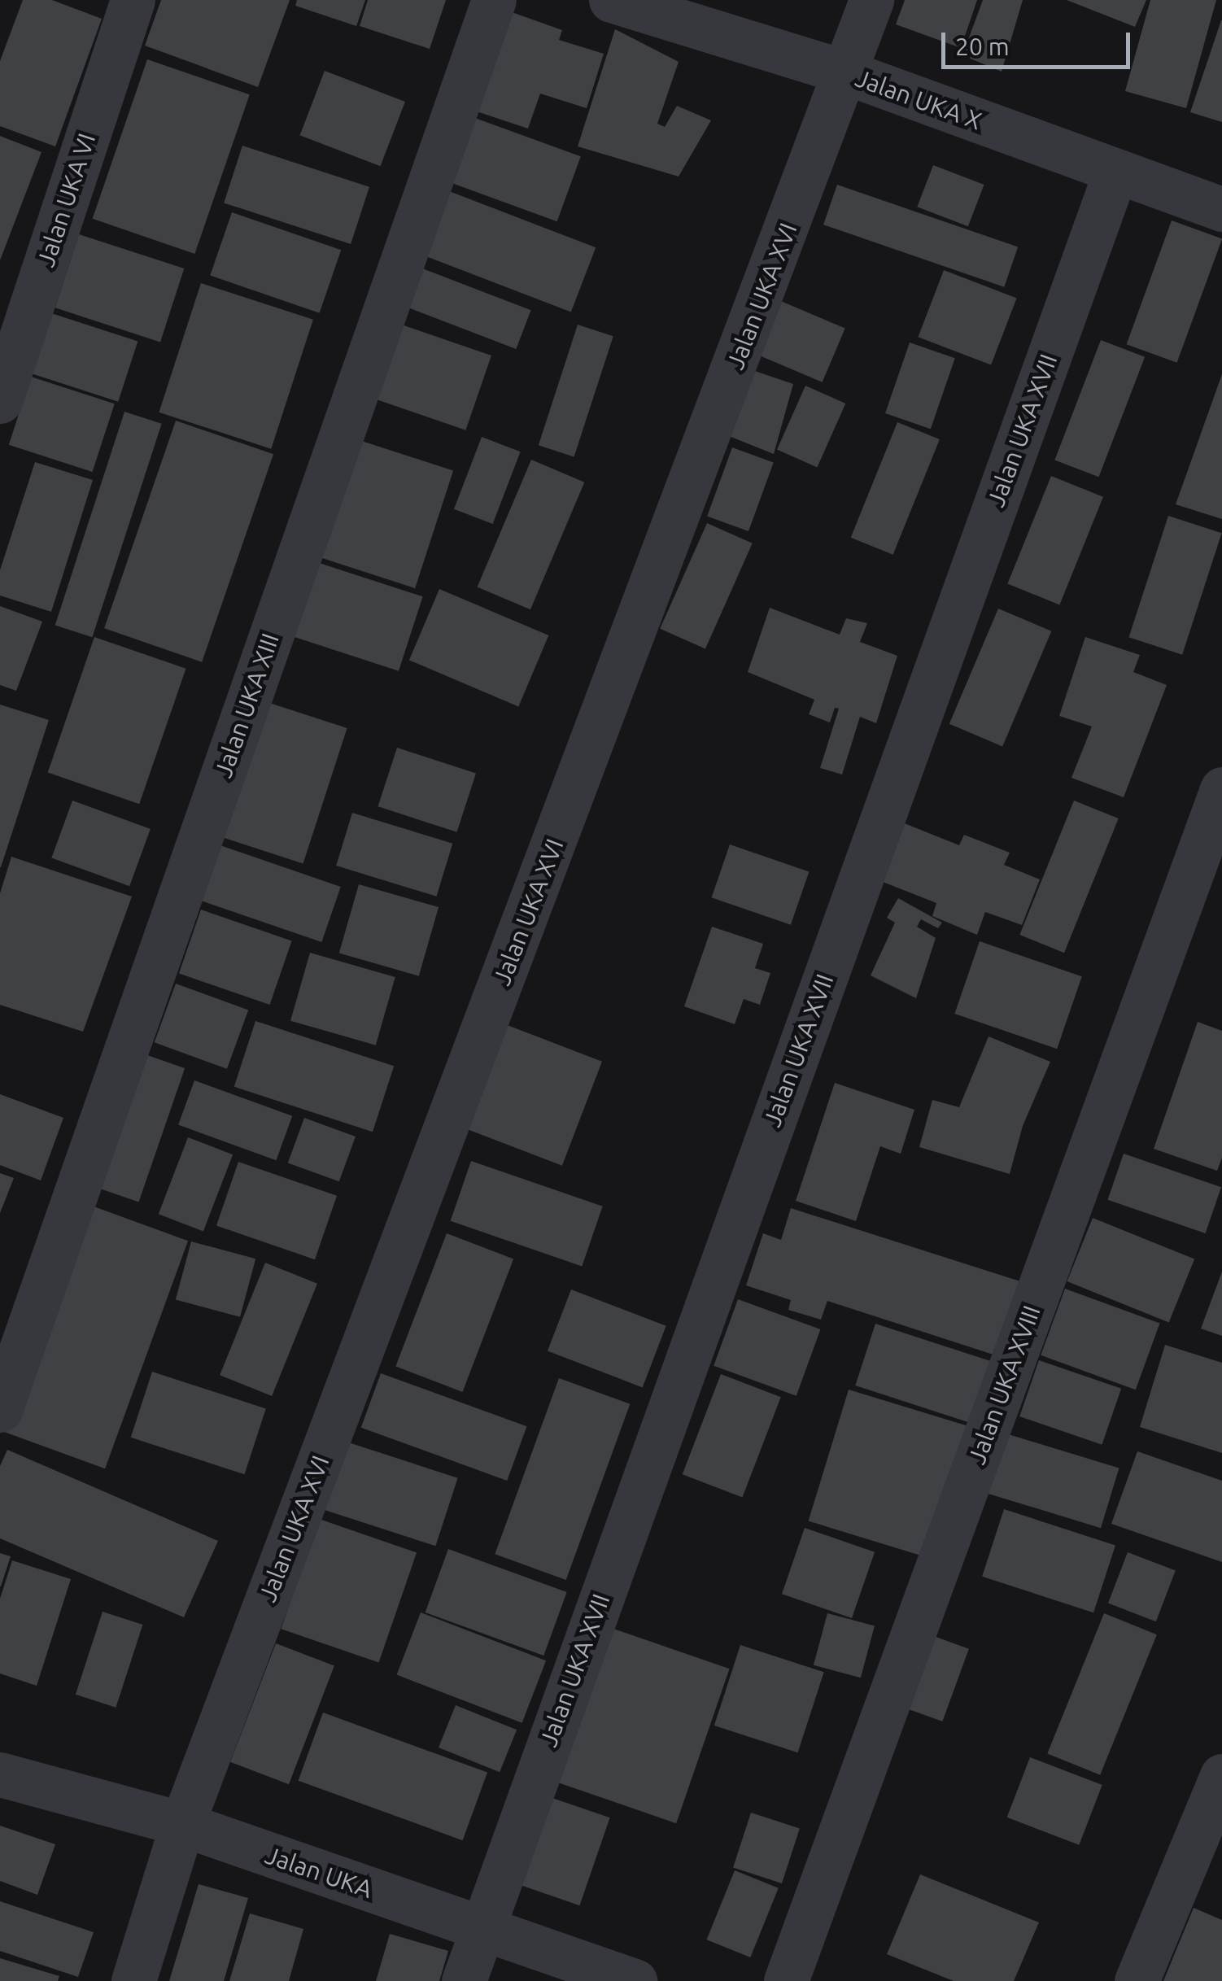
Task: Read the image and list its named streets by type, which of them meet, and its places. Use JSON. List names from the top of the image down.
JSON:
{
  "streets": {
    "street": [
      "Jalan UKA X",
      "Jalan UKA VI",
      "Jalan UKA XVI",
      "Jalan UKA XVII",
      "Jalan UKA XIII",
      "Jalan UKA XVIII",
      "Jalan UKA"
    ]
  },
  "crossings": [
    ["Jalan UKA X", "Jalan UKA XVI"],
    ["Jalan UKA X", "Jalan UKA XVII"],
    ["Jalan UKA XVI", "Jalan UKA"],
    ["Jalan UKA XVII", "Jalan UKA"]
  ],
  "scale_bar": "20 m"
}
